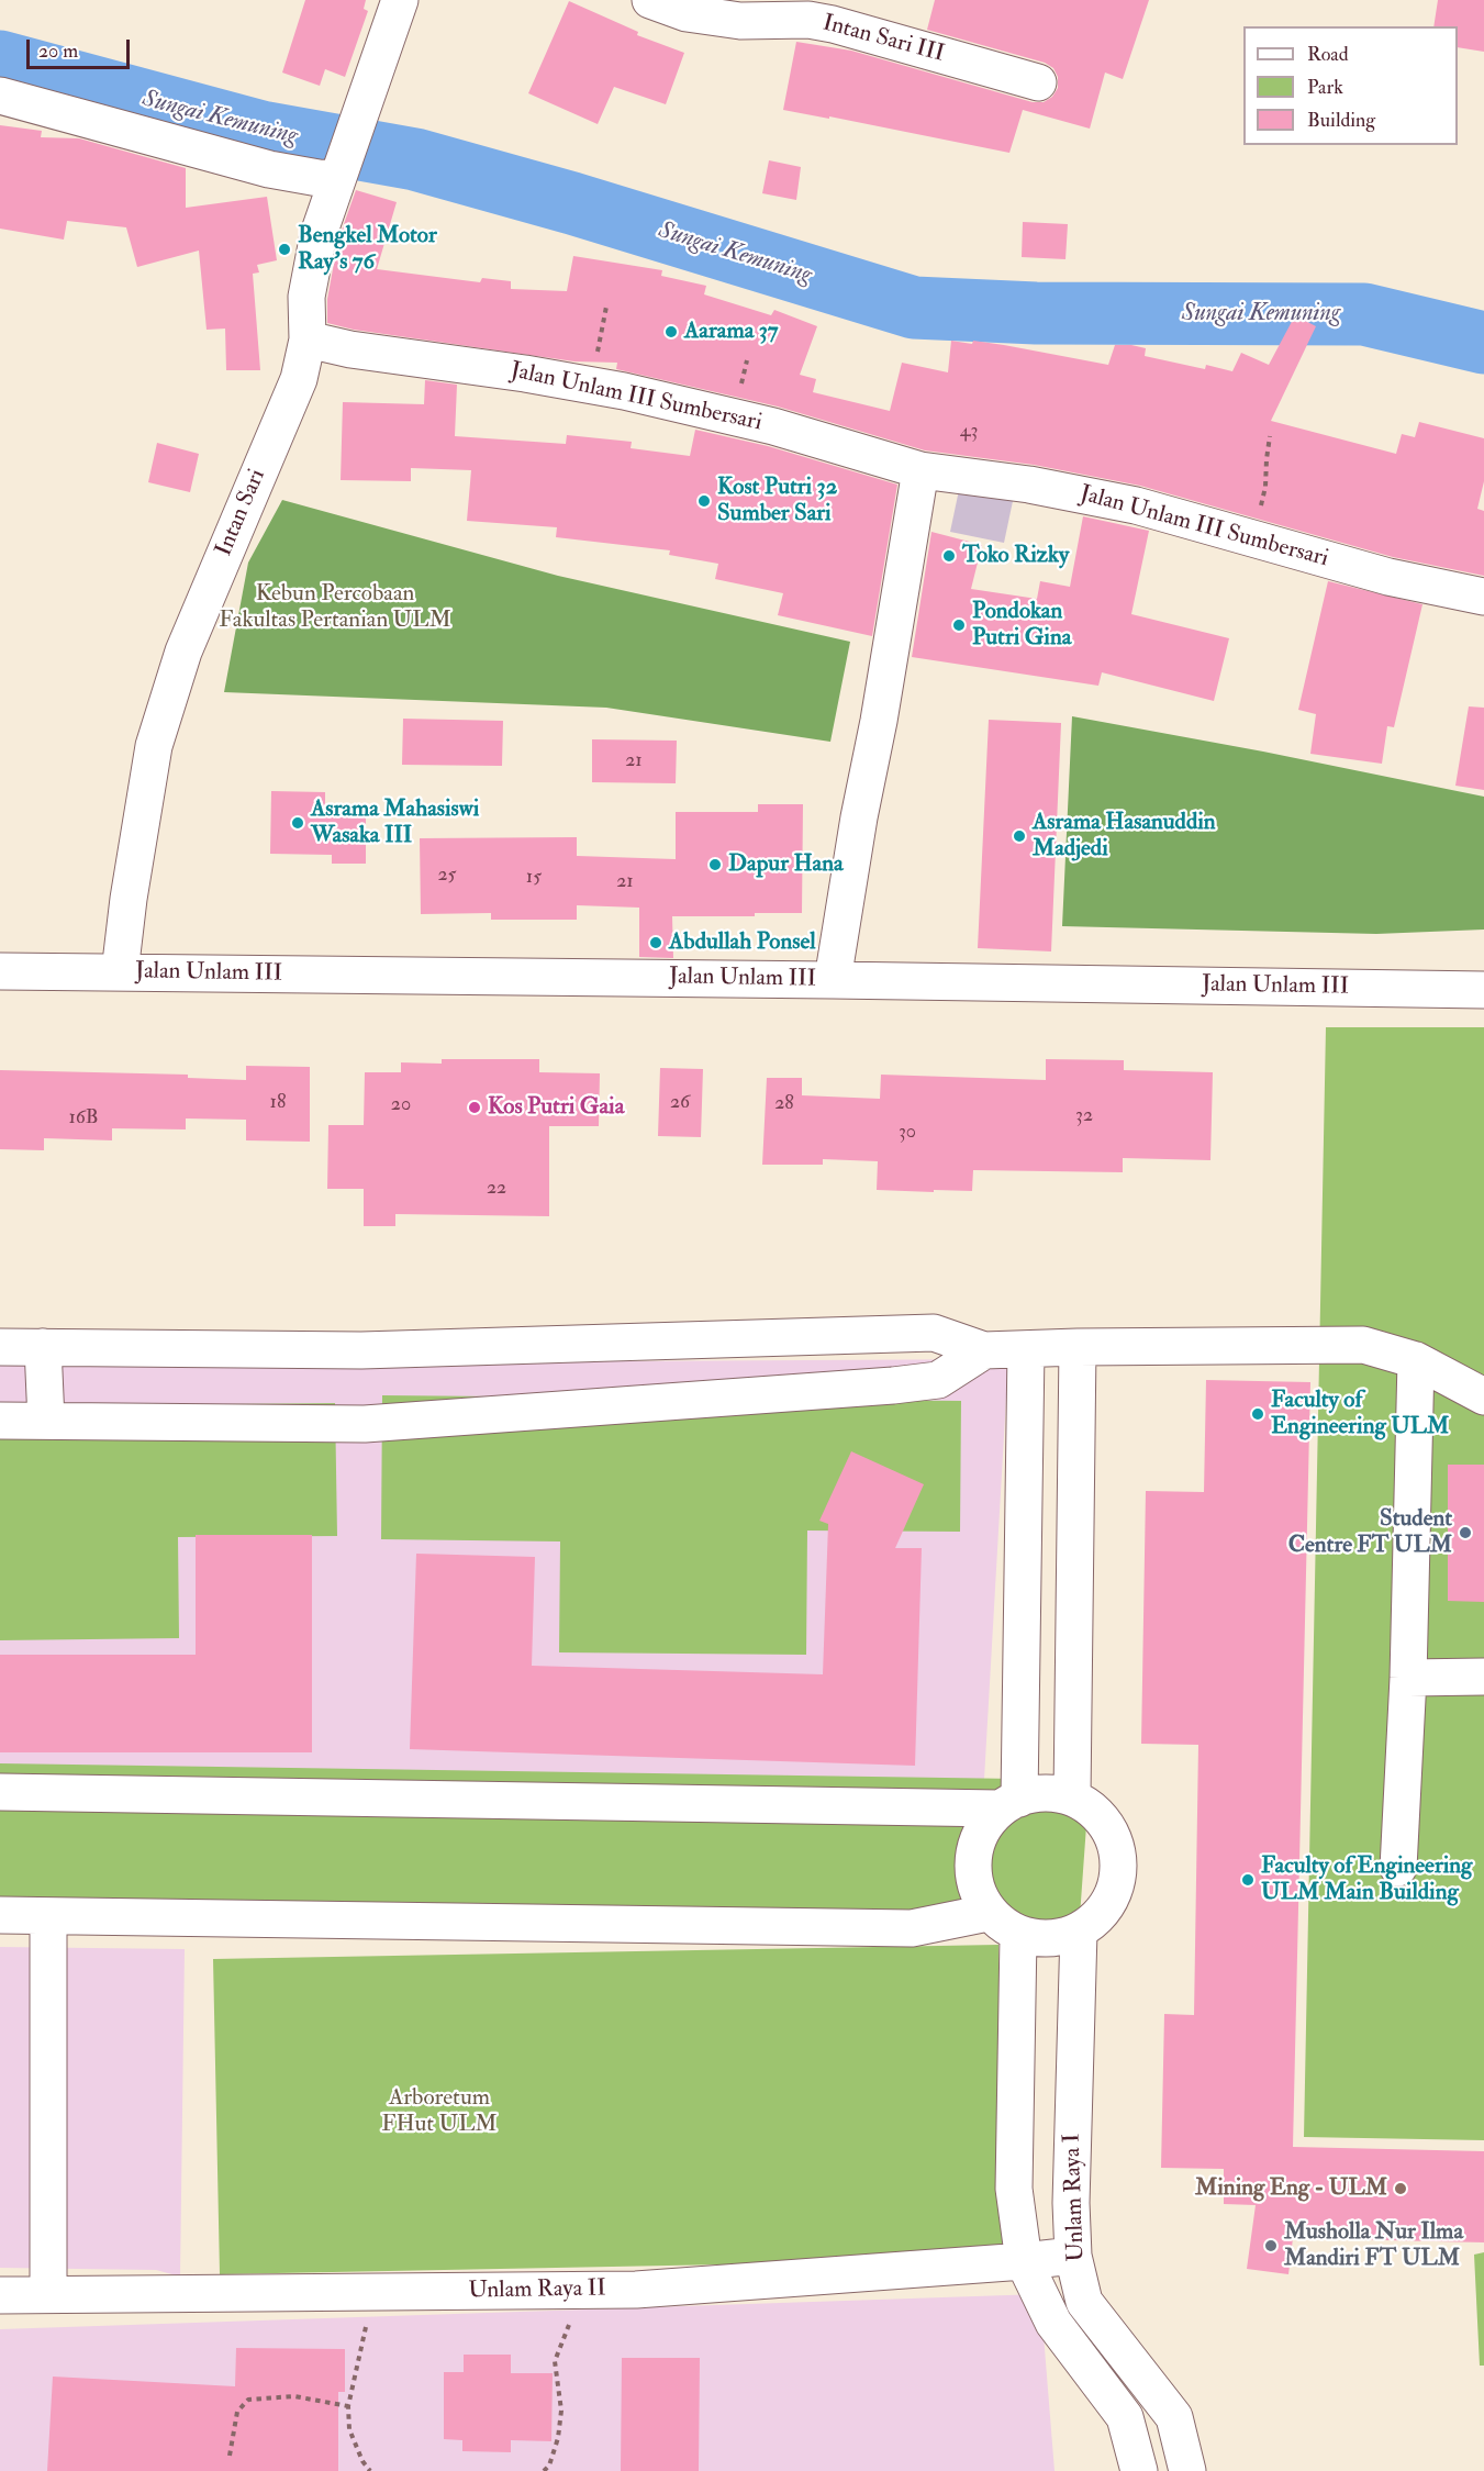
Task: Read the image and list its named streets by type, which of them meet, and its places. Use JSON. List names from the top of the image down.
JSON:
{
  "streets": {
    "street": [
      "Intan Sari III",
      "Jalan Unlam III Sumbersari",
      "Intan Sari",
      "Jalan Unlam III",
      "Unlam Raya I",
      "Unlam Raya II"
    ]
  },
  "crossings": [
    ["Jalan Unlam III Sumbersari", "Intan Sari"],
    ["Intan Sari", "Jalan Unlam III"],
    ["Unlam Raya I", "Unlam Raya II"]
  ],
  "water": ["Sungai Kemuning"],
  "parks": ["Kebun Percobaan Fakultas Pertanian ULM", "Arboretum FHut ULM"],
  "places": [
    "Bengkel Motor Ray's 76",
    "Aarama 37",
    "Kost Putri 32 Sumber Sari",
    "Toko Rizky",
    "Pondokan Putri Gina",
    "Asrama Mahasiswi Wasaka III",
    "Asrama Hasanuddin Madjedi",
    "Dapur Hana",
    "Abdullah Ponsel",
    "Kos Putri Gaia",
    "Faculty of Engineering ULM",
    "Student Centre FT ULM",
    "Faculty of Engineering ULM Main Building",
    "Mining Eng - ULM",
    "Musholla Nur Ilma Mandiri FT ULM"
  ],
  "house_numbers": [
    "43",
    "21",
    "25",
    "15",
    "21",
    "18",
    "26",
    "28",
    "20",
    "32",
    "16B",
    "30",
    "22"
  ],
  "legend": ["Road", "Park", "Building"],
  "scale_bar": "20 m"
}
